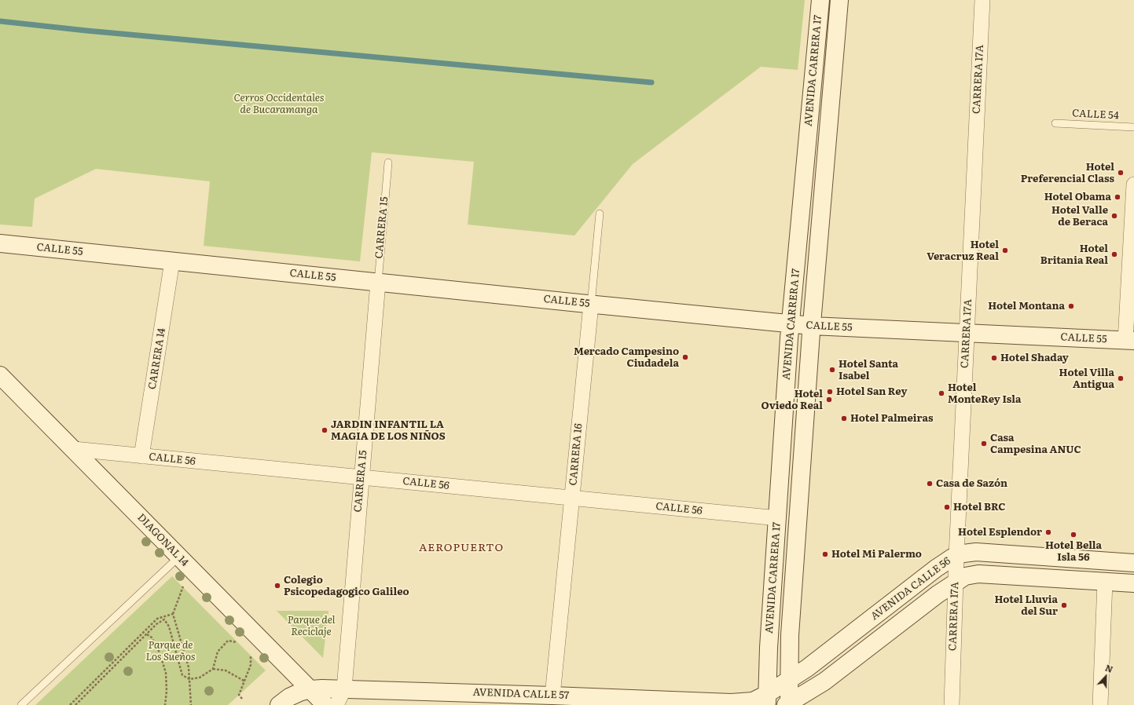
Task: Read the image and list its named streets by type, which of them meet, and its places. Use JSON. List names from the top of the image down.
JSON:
{
  "streets": {
    "main road": [
      "AVENIDA CARRERA 17",
      "CALLE 55",
      "DIAGONAL 14",
      "AVENIDA CALLE 56",
      "AVENIDA CALLE 57"
    ],
    "street": [
      "CARRERA 17A",
      "CARRERA 15",
      "CARRERA 14",
      "CARRERA 16",
      "CALLE 56"
    ],
    "lane": ["CALLE 54"]
  },
  "crossings": [
    ["AVENIDA CARRERA 17", "CALLE 55"],
    ["AVENIDA CARRERA 17", "CALLE 56"],
    ["AVENIDA CARRERA 17", "AVENIDA CALLE 56"],
    ["AVENIDA CARRERA 17", "AVENIDA CALLE 57"],
    ["CARRERA 17A", "CALLE 55"],
    ["CARRERA 17A", "AVENIDA CALLE 56"],
    ["CARRERA 15", "CALLE 55"],
    ["CARRERA 15", "CALLE 56"],
    ["CARRERA 15", "AVENIDA CALLE 57"],
    ["CALLE 55", "CARRERA 14"],
    ["CALLE 55", "CARRERA 16"],
    ["CARRERA 14", "CALLE 56"],
    ["CARRERA 16", "CALLE 56"],
    ["CARRERA 16", "AVENIDA CALLE 57"],
    ["CALLE 56", "DIAGONAL 14"],
    ["DIAGONAL 14", "AVENIDA CALLE 57"],
    ["AVENIDA CALLE 56", "AVENIDA CALLE 57"]
  ],
  "districts": ["AEROPUERTO"],
  "parks": ["Cerros Occidentales de Bucaramanga", "Parque del Reciclaje", "Parque de Los Sueños"],
  "places": [
    "Hotel Preferencial Class",
    "Hotel Obama",
    "Hotel Valle de Beraca",
    "Hotel Veracruz Real",
    "Hotel Britania Real",
    "Hotel Montana",
    "Mercado Campesino Ciudadela",
    "Hotel Shaday",
    "Hotel Santa Isabel",
    "Hotel Villa Antigua",
    "Hotel San Rey",
    "Hotel MonteRey Isla",
    "Hotel Oviedo Real",
    "Hotel Palmeiras",
    "JARDIN INFANTIL LA MAGIA DE LOS NIÑOS",
    "Casa Campesina ANUC",
    "Casa de Sazón",
    "Hotel BRC",
    "Hotel Esplendor",
    "Hotel Bella Isla 56",
    "Hotel Mi Palermo",
    "Colegio Psicopedagogico Galileo",
    "Hotel Lluvia del Sur"
  ],
  "north": "top"
}
